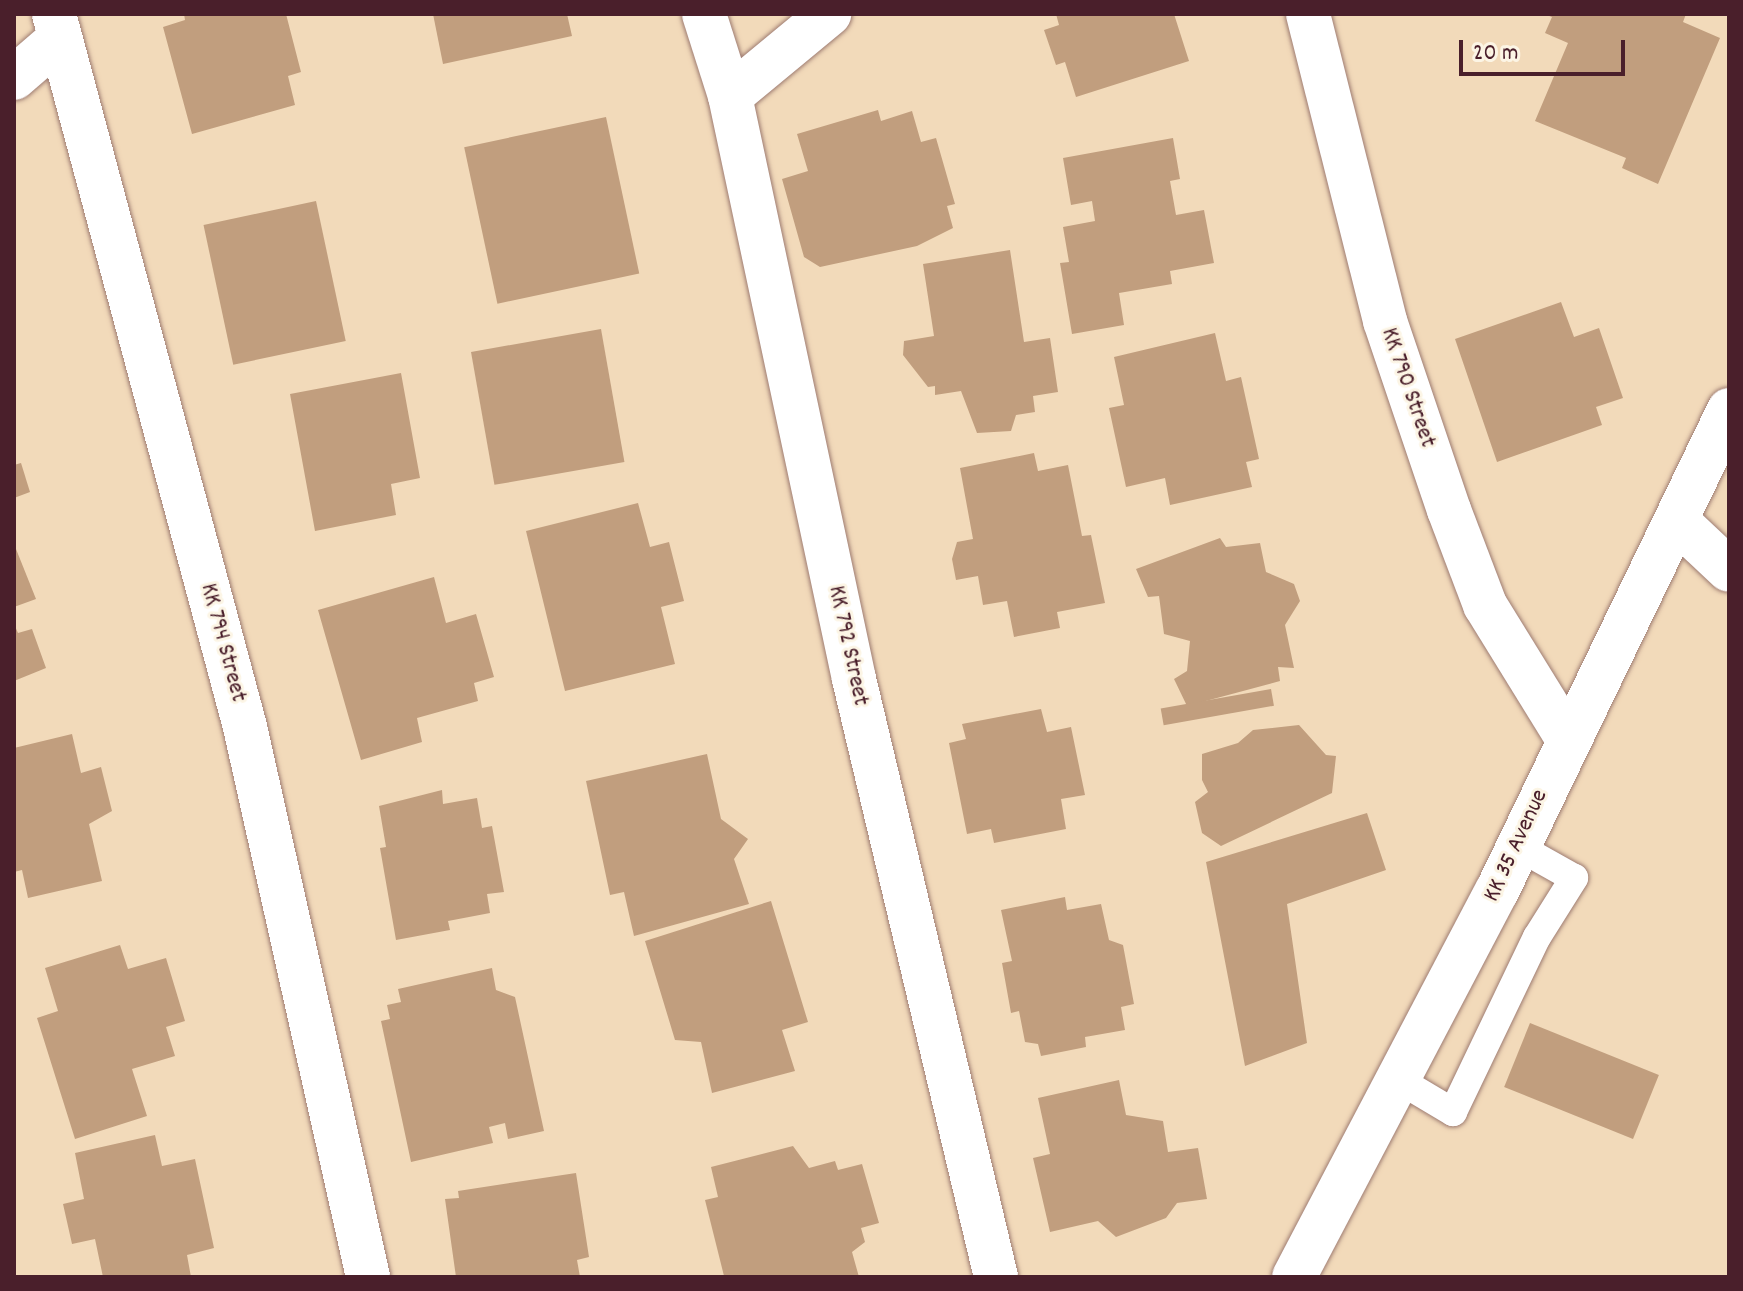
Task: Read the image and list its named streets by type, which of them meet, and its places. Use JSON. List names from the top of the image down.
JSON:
{
  "streets": {
    "street": [
      "KK 790 Street",
      "KK 794 Street",
      "KK 792 Street",
      "KK 35 Avenue"
    ]
  },
  "crossings": [
    ["KK 790 Street", "KK 35 Avenue"]
  ],
  "scale_bar": "20 m"
}
